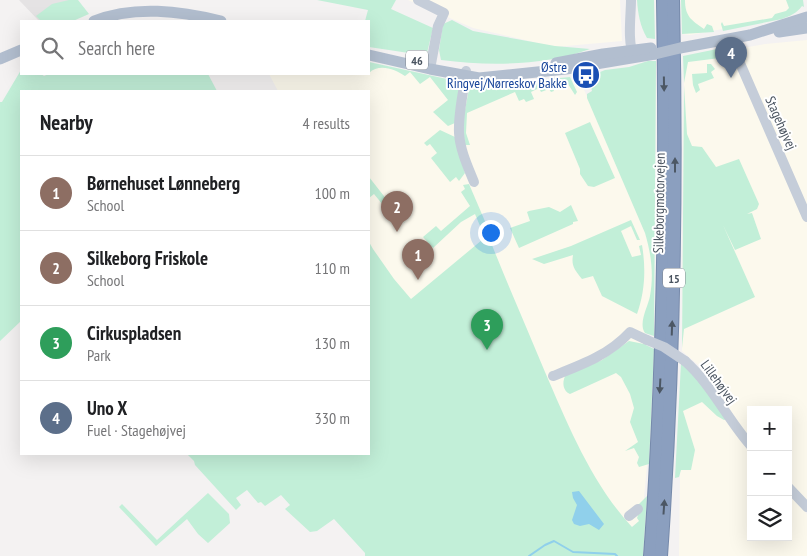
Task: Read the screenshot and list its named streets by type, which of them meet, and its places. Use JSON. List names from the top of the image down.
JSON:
{
  "streets": {
    "highway": ["Silkeborgmotorvejen", "15"],
    "main road": ["46"],
    "street": ["Stagehøjvej", "Lillehøjvej"]
  },
  "crossings": [
    ["46", "Stagehøjvej"]
  ],
  "places": {
    "bus stop": ["Østre Ringvej/Nørreskov Bakke"]
  },
  "page": {
    "search": "Search here",
    "pins": [
      "4",
      "2",
      "1",
      "3"
    ],
    "heading": ["Nearby", "4 results"],
    "list": [
      {
        "mark": "1",
        "name": "Børnehuset Lønneberg",
        "note": "School",
        "value": "100 m"
      },
      {
        "mark": "2",
        "name": "Silkeborg Friskole",
        "note": "School",
        "value": "110 m"
      },
      {
        "mark": "3",
        "name": "Cirkuspladsen",
        "note": "Park",
        "value": "130 m"
      },
      {
        "mark": "4",
        "name": "Uno X",
        "note": "Fuel · Stagehøjvej",
        "value": "330 m"
      }
    ],
    "map_buttons": ["+", "−"]
  }
}
